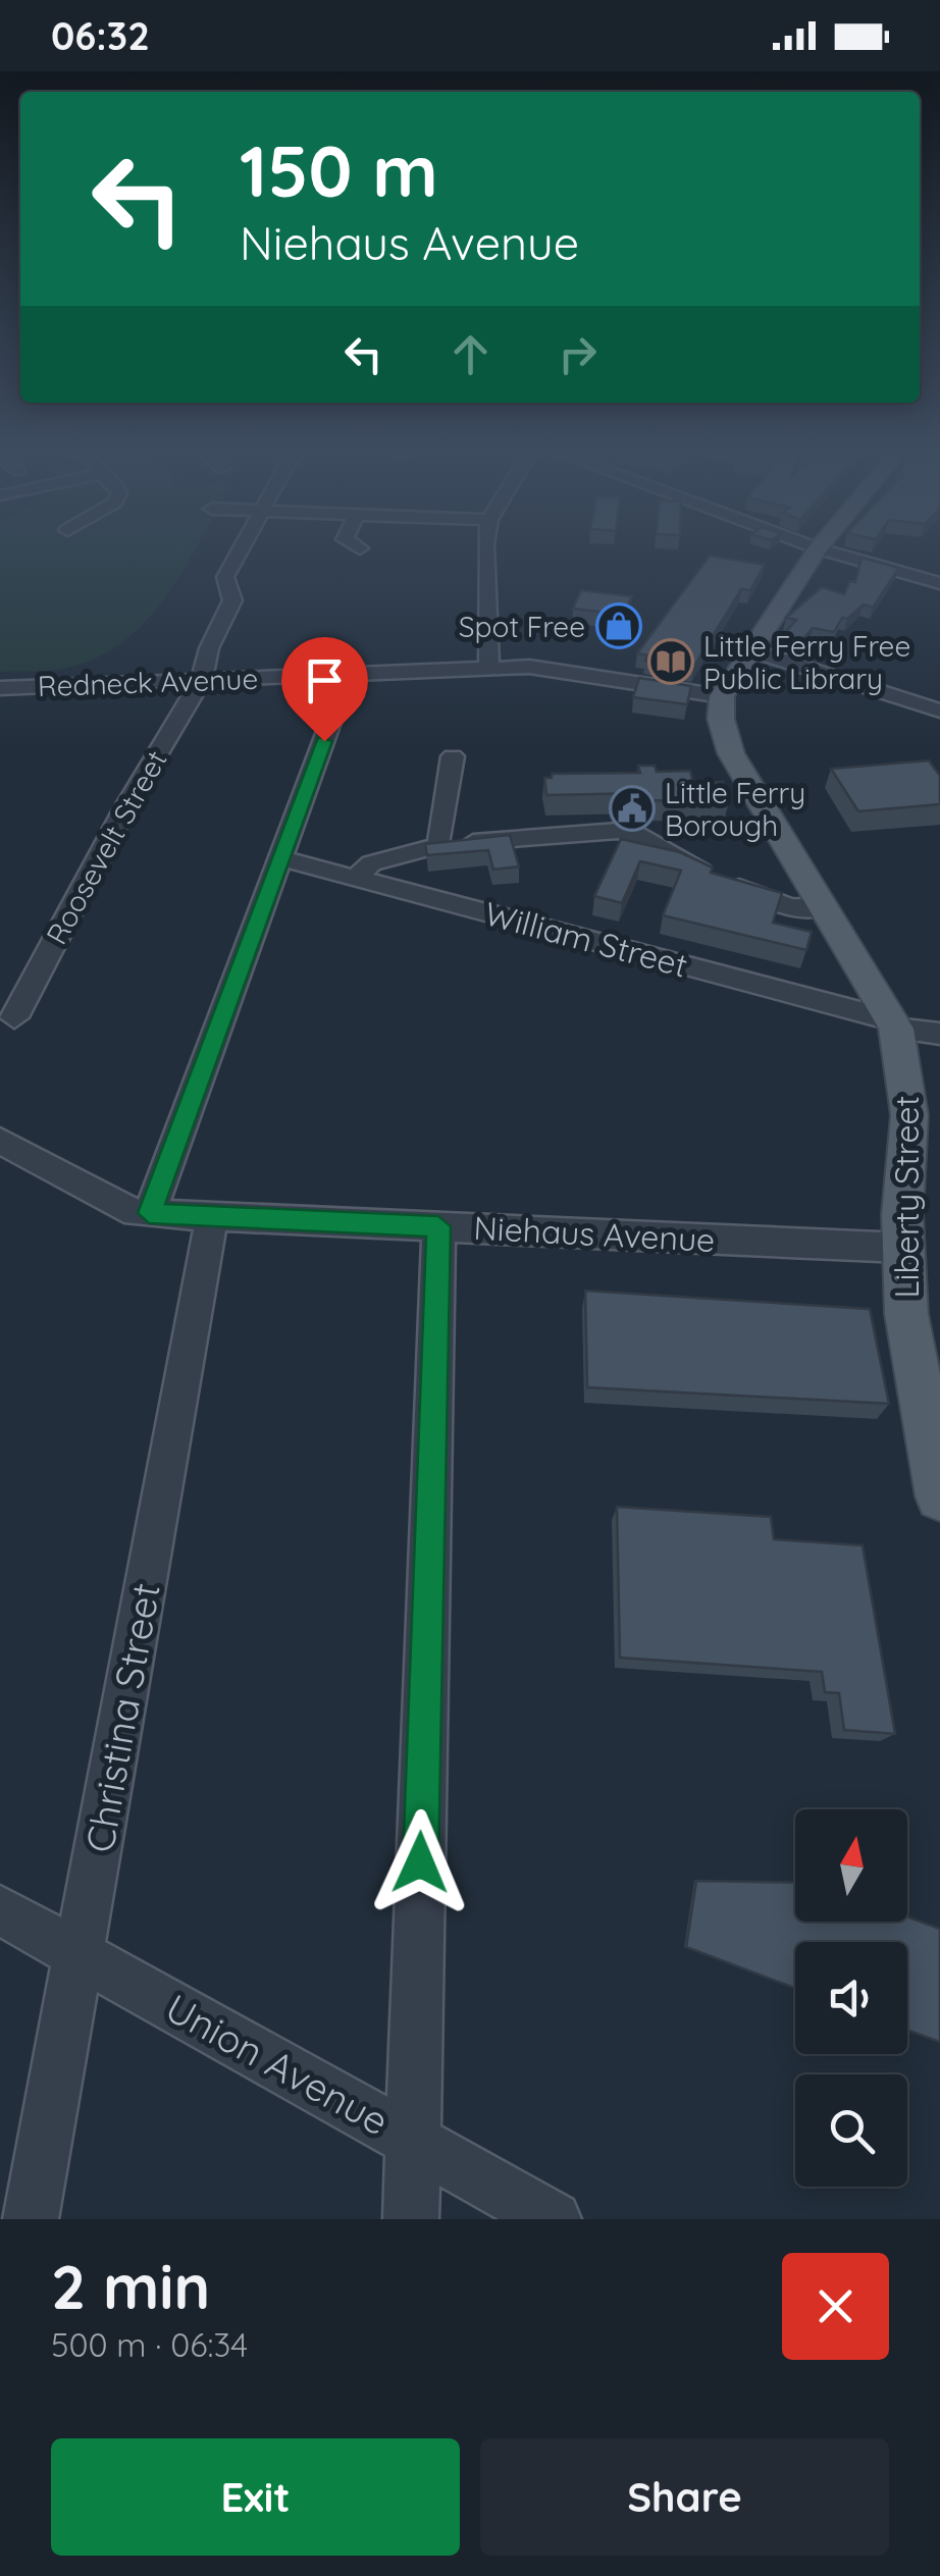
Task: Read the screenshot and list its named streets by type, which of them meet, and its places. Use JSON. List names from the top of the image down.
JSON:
{
  "streets": {
    "main road": ["Liberty Street"],
    "street": [
      "Redneck Avenue",
      "Roosevelt Street",
      "William Street",
      "Niehaus Avenue",
      "Christina Street",
      "Union Avenue"
    ]
  },
  "crossings": [
    ["Redneck Avenue", "Roosevelt Street"],
    ["Redneck Avenue", "Liberty Street"],
    ["William Street", "Liberty Street"],
    ["Liberty Street", "Niehaus Avenue"],
    ["Niehaus Avenue", "Christina Street"],
    ["Christina Street", "Union Avenue"]
  ],
  "places": {
    "shop": ["Spot Free"],
    "library": ["Little Ferry Free Public Library"],
    "public building": ["Little Ferry Borough"]
  },
  "north": "top",
  "page": {
    "status": "06:32",
    "turn": ["150 m", "Niehaus Avenue"],
    "heading": ["2 min", "500 m · 06:34"],
    "buttons": ["Exit", "Share"]
  }
}
